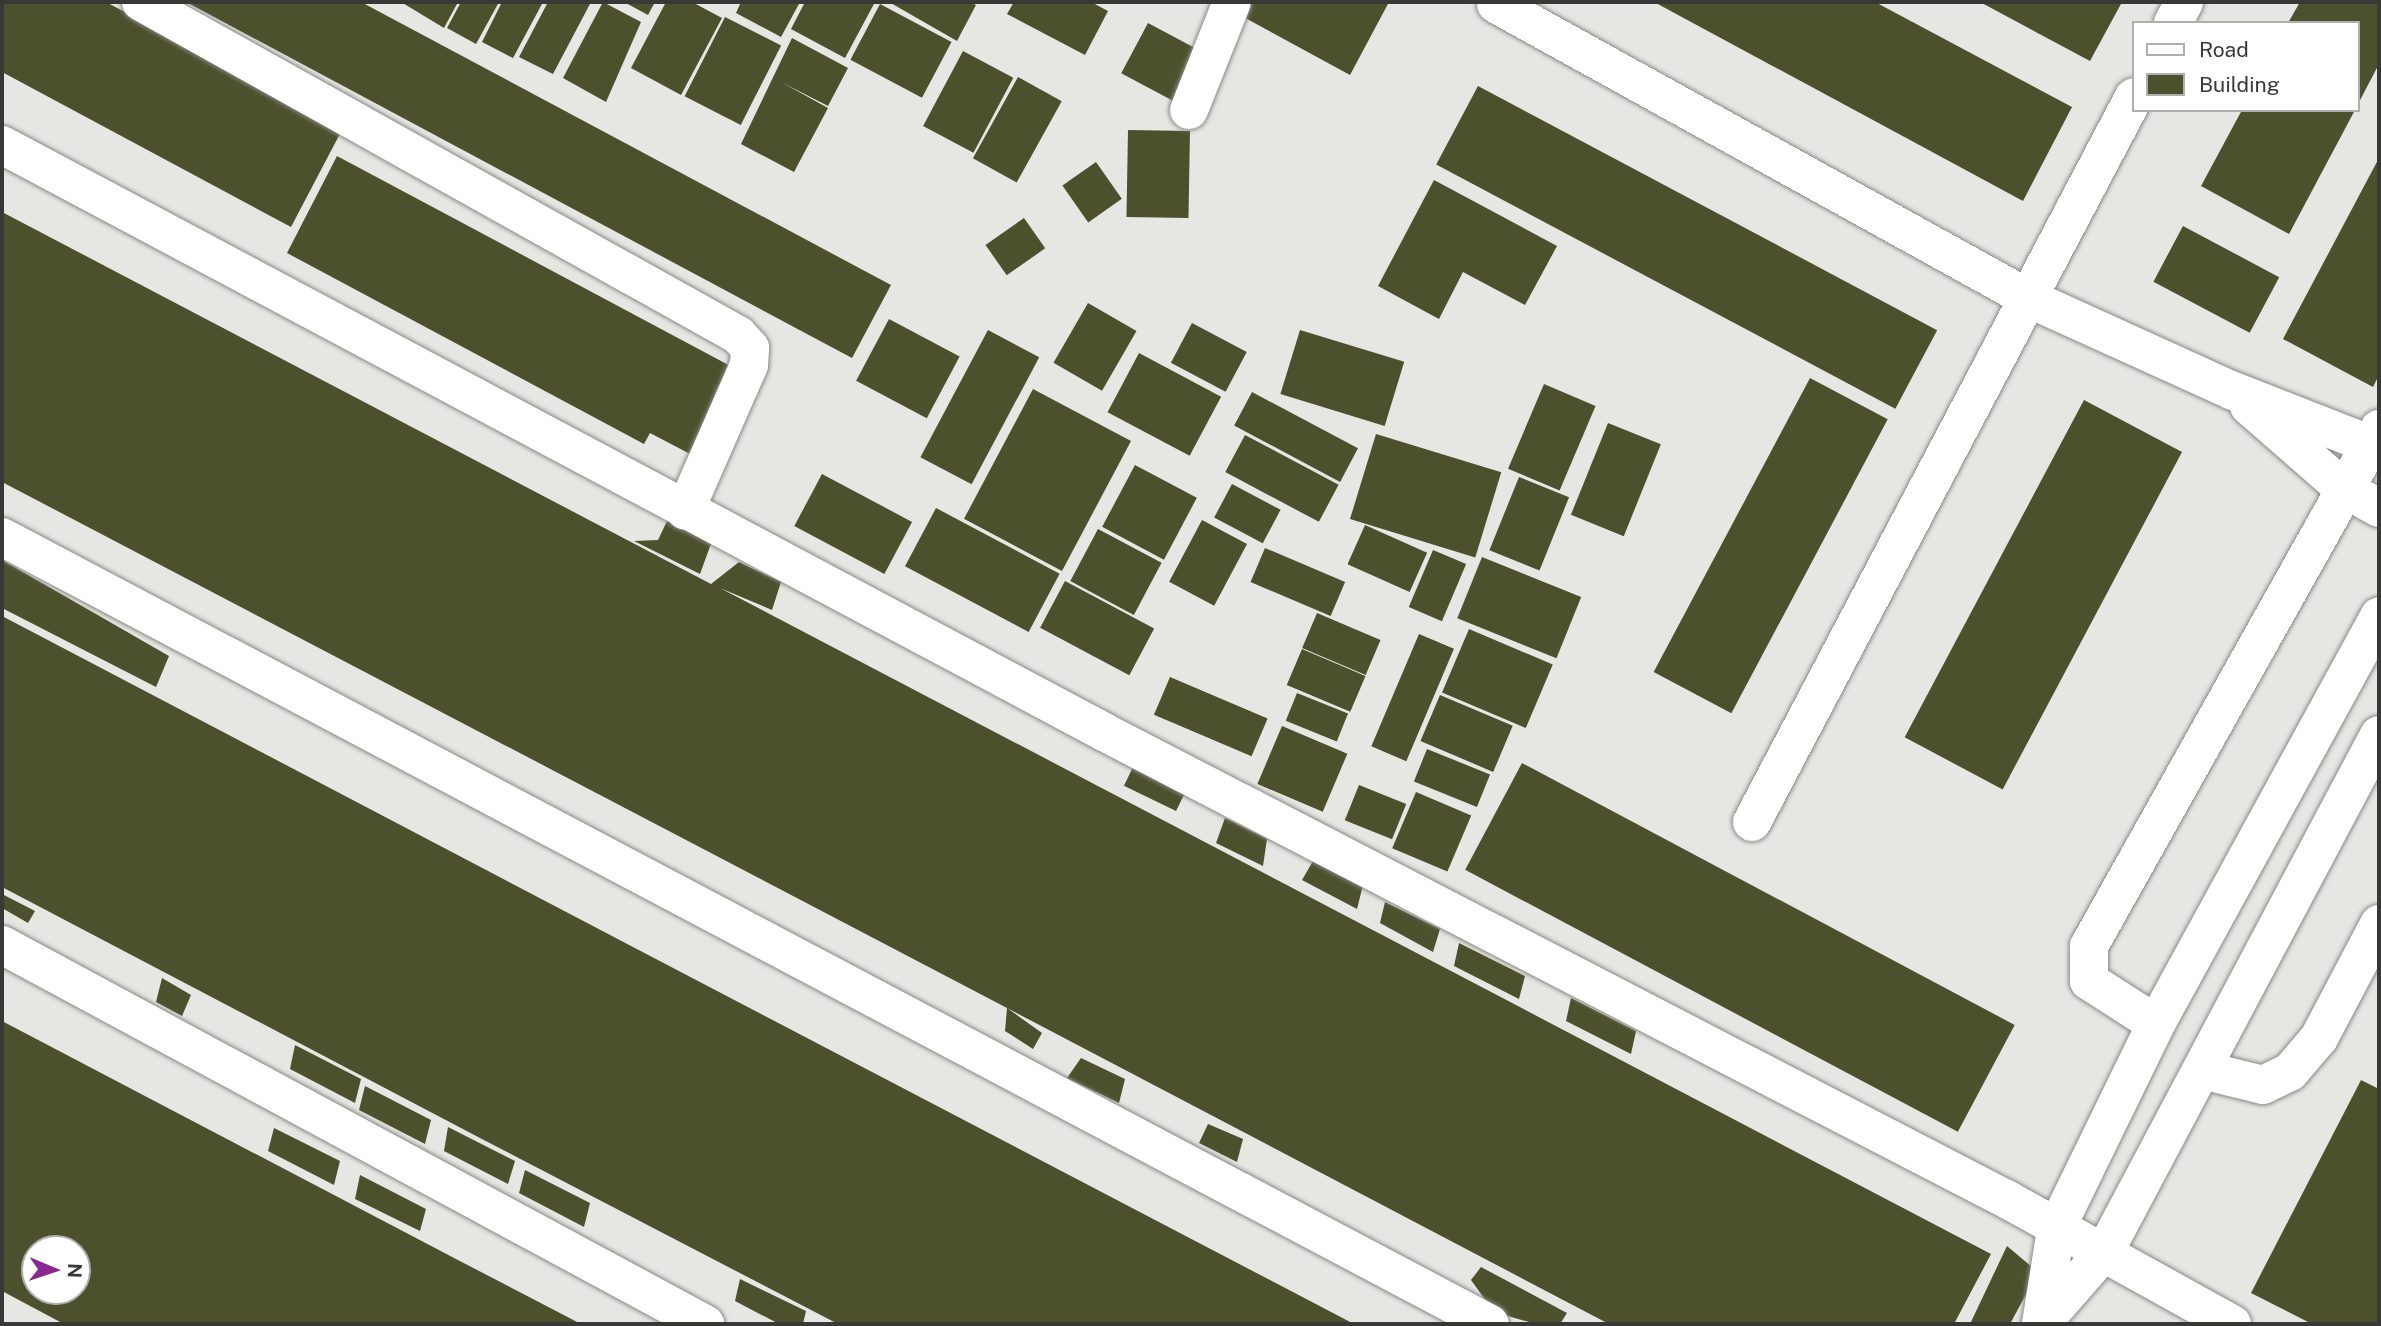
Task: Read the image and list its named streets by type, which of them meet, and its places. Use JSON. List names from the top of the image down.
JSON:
{
  "legend": ["Road", "Building"],
  "north": "right"
}
